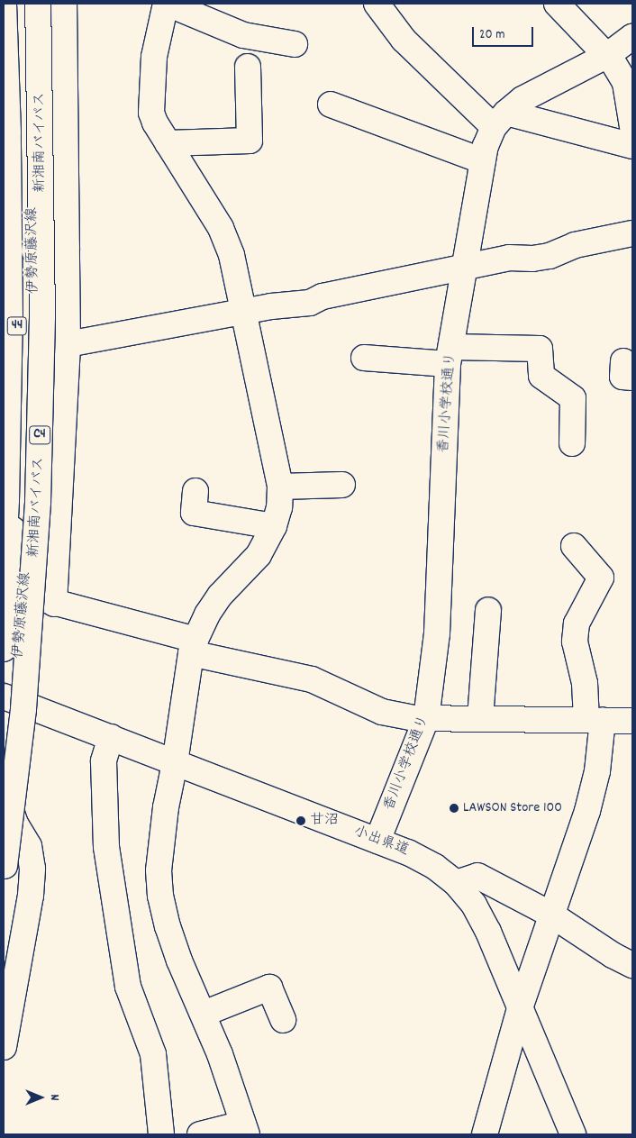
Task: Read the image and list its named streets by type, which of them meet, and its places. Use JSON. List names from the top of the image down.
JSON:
{
  "streets": {
    "main road": [
      "新湘南バイパス",
      "伊勢原藤沢線",
      "44",
      "香川小学校通り",
      "C4",
      "小出県道"
    ]
  },
  "crossings": [
    ["伊勢原藤沢線", "C4"],
    ["伊勢原藤沢線", "小出県道"],
    ["香川小学校通り", "小出県道"]
  ],
  "places": ["LAWSON Store 100", "甘沼"],
  "scale_bar": "20 m",
  "north": "right"
}
